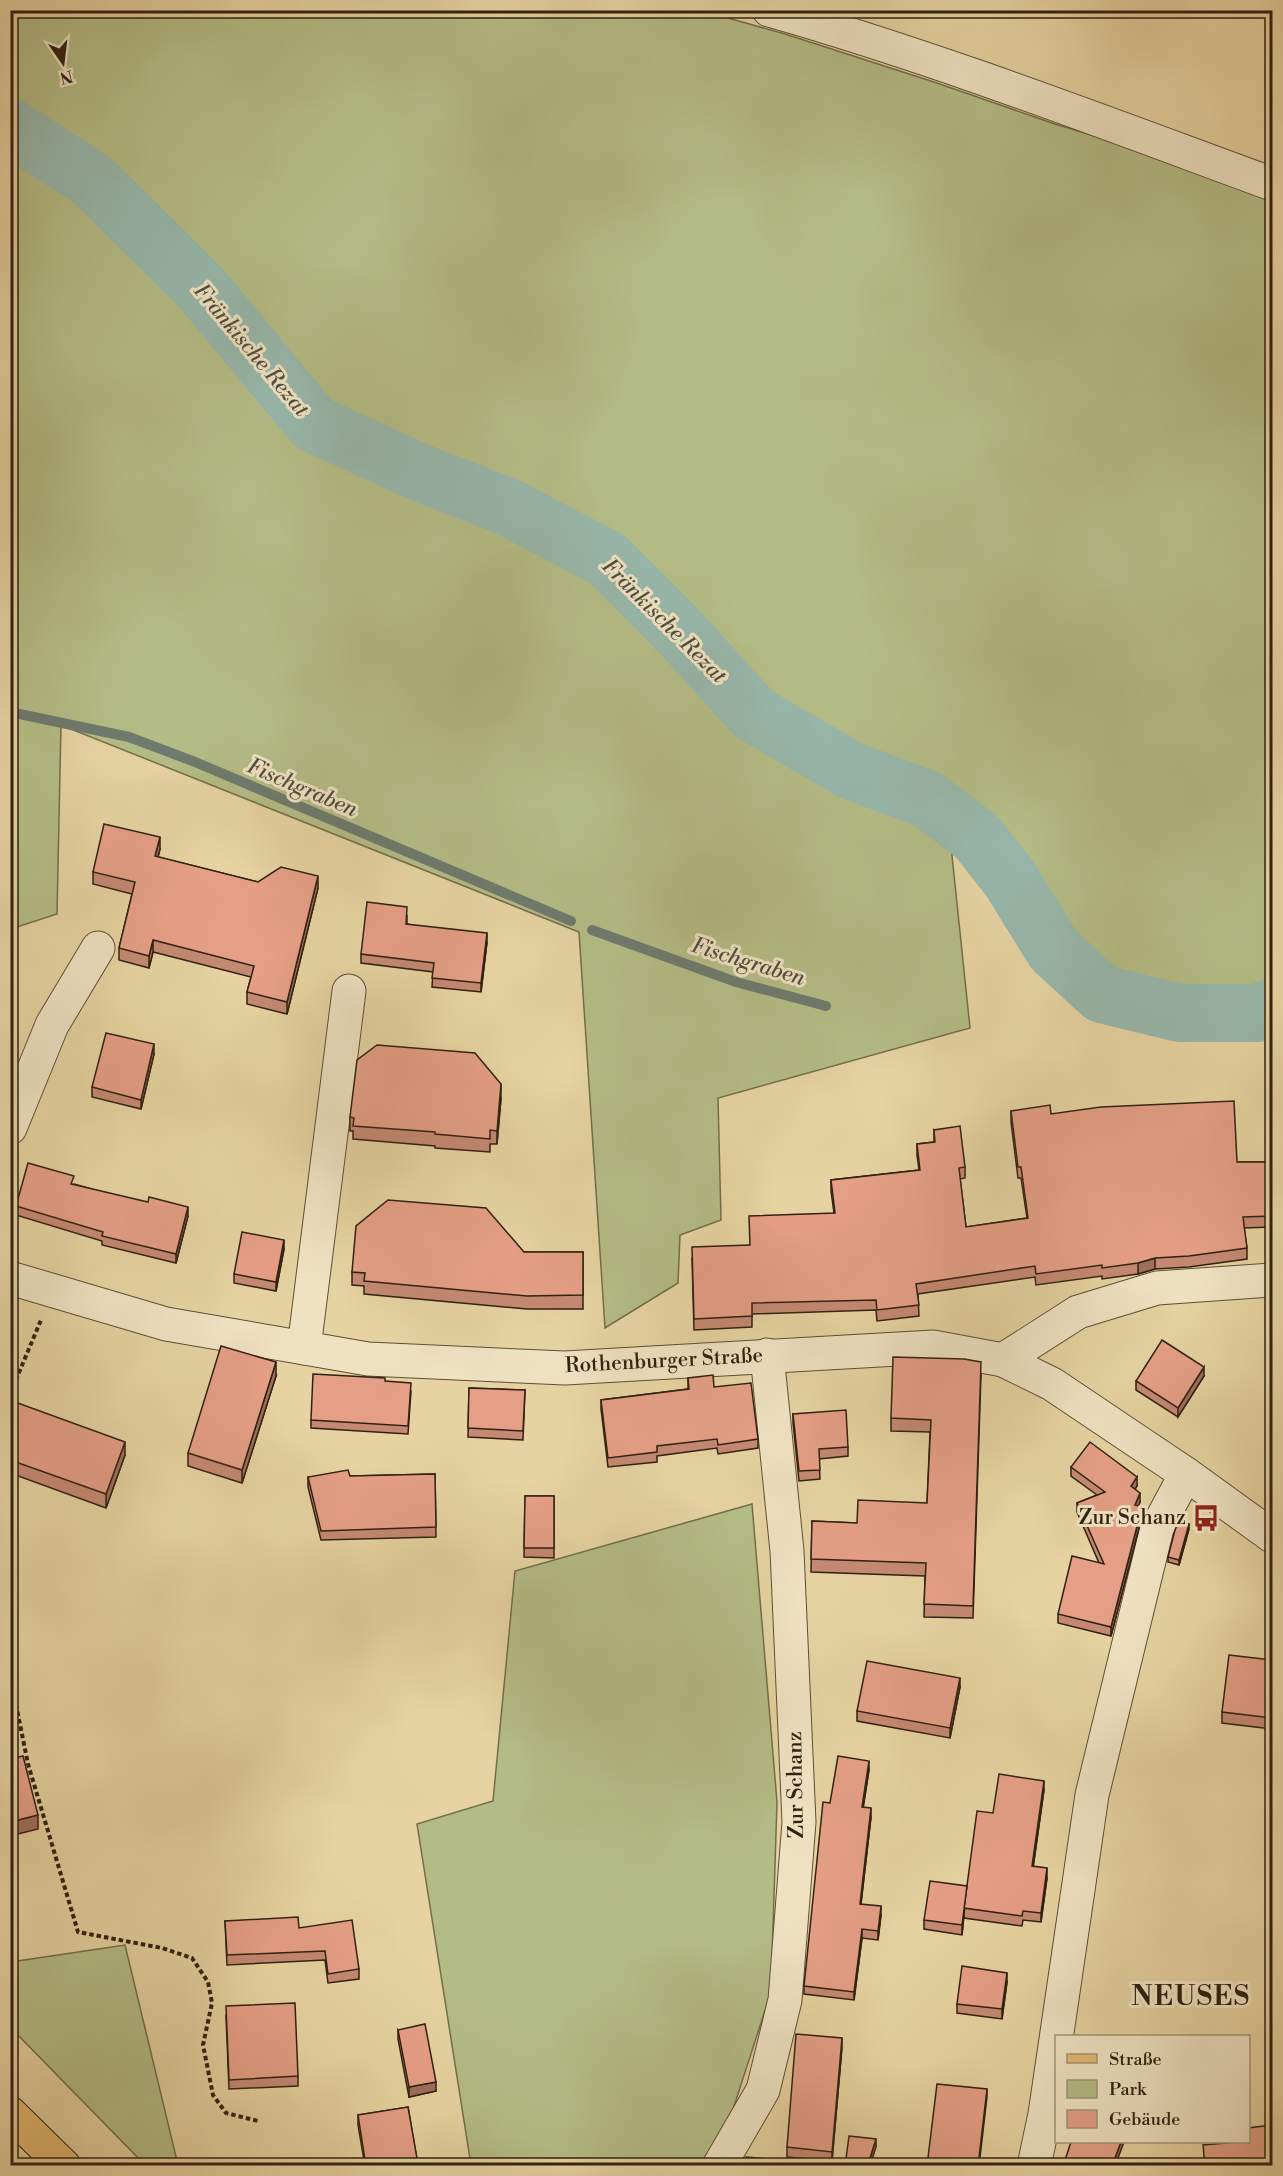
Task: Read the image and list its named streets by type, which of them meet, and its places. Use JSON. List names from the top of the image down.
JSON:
{
  "streets": {
    "street": ["Rothenburger Straße", "Zur Schanz"]
  },
  "crossings": [
    ["Rothenburger Straße", "Zur Schanz"]
  ],
  "districts": ["NEUSES"],
  "water": ["Fränkische Rezat", "Fischgraben"],
  "places": {
    "bus stop": ["Zur Schanz"]
  },
  "legend": ["Straße", "Park", "Gebäude"],
  "north": "bottom"
}
